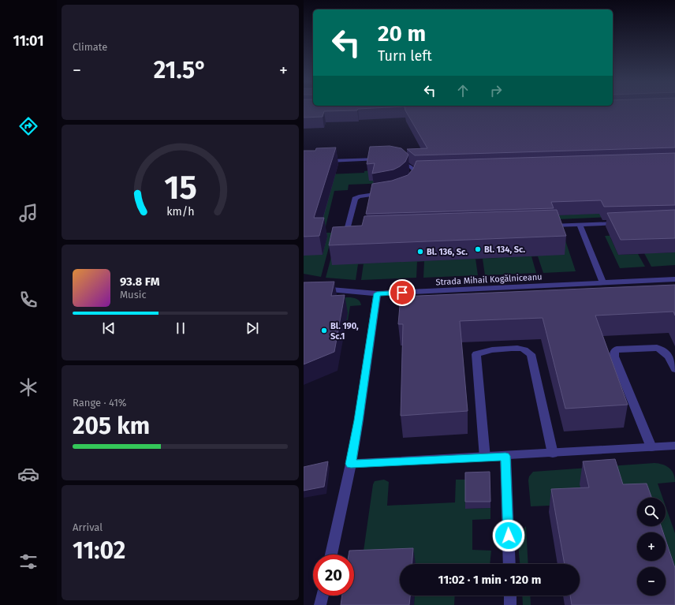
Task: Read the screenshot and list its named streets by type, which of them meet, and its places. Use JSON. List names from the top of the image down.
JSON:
{
  "streets": {
    "street": ["Strada Mihail Kogălniceanu"]
  },
  "places": ["Bl. 134, Sc.", "Bl. 136, Sc.", "Bl. 190, Sc.1"],
  "page": {
    "tabs": "11:01",
    "tile": [
      "Climate",
      ["Range · 41%", "205 km"],
      ["Arrival", "11:02"]
    ],
    "turn": ["20 m", "Turn left"],
    "heat": ["−", "21.5°", "+"],
    "song": ["93.8 FM", "Music"],
    "map_buttons": ["+", "−"],
    "limit": "20",
    "trip": "11:02 · 1 min · 120 m",
    "gauge": ["15", "km/h"]
  }
}
